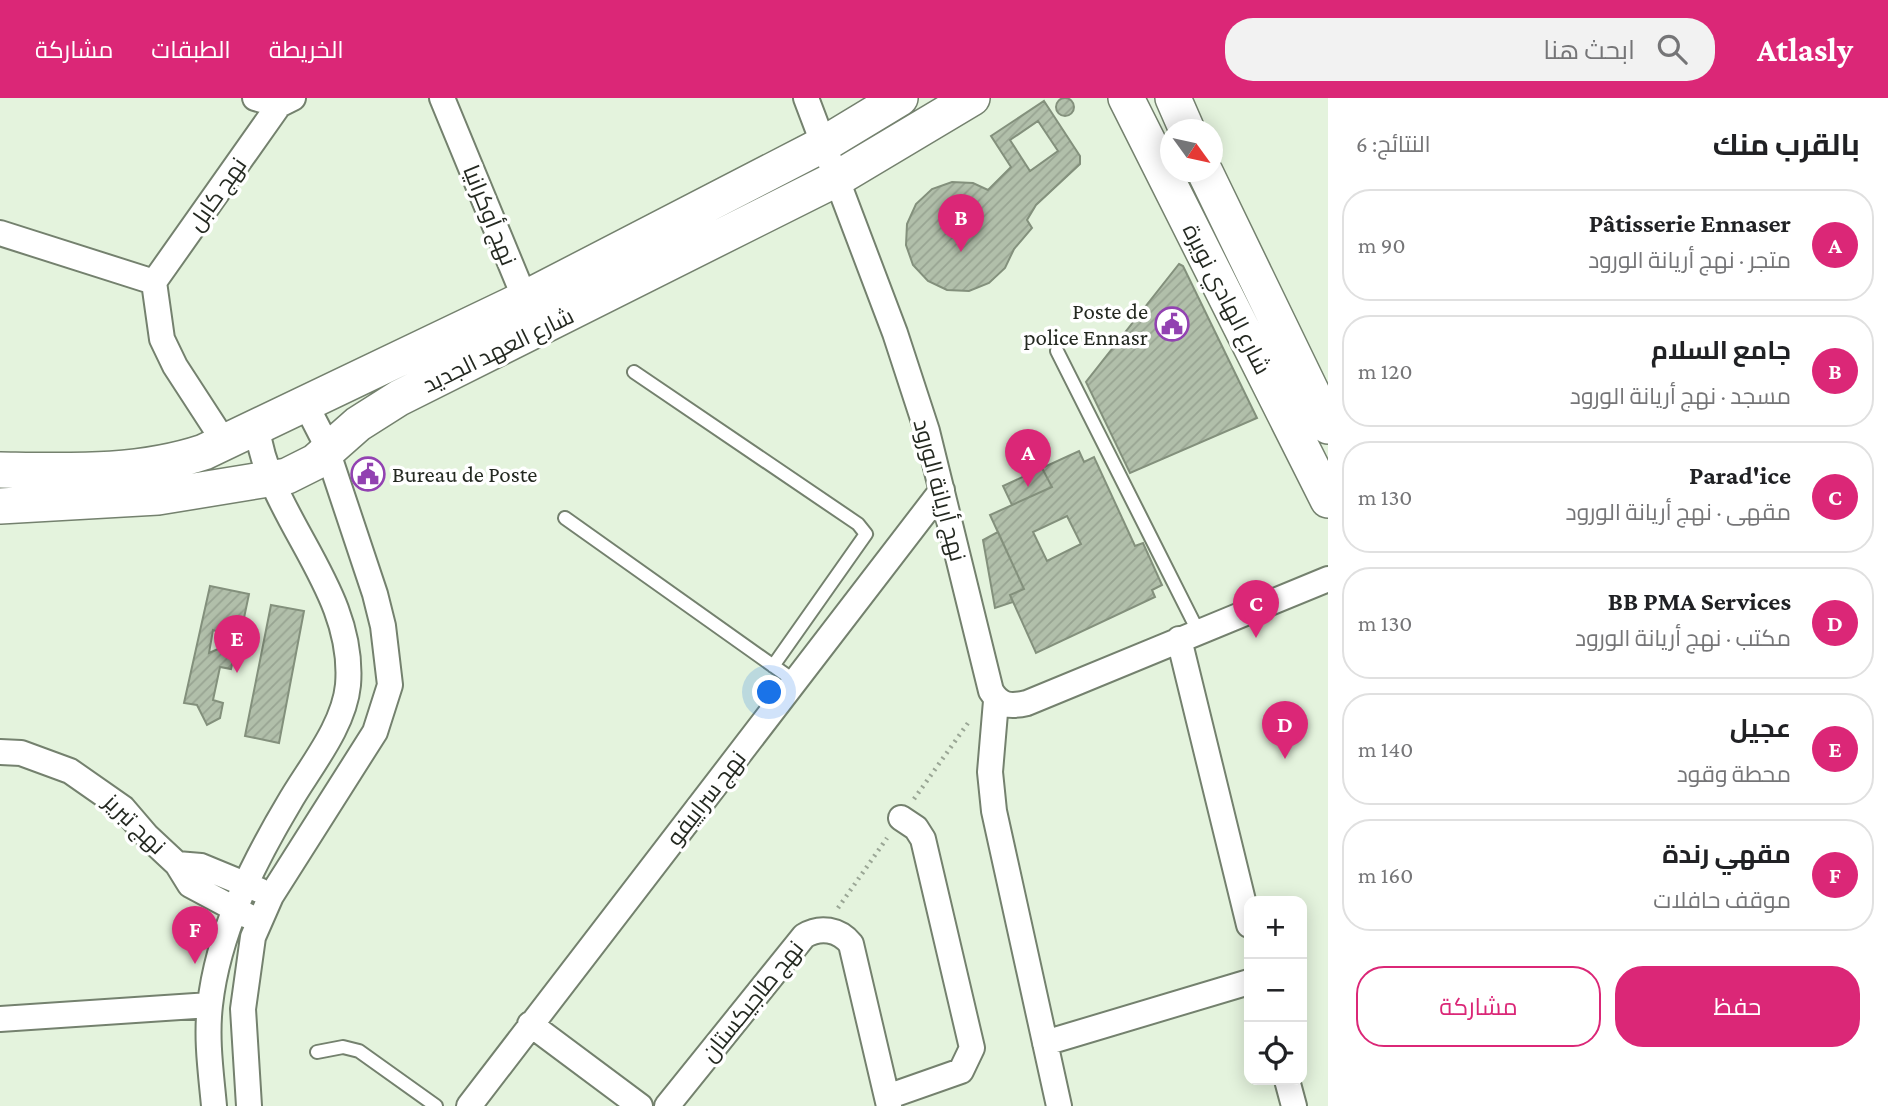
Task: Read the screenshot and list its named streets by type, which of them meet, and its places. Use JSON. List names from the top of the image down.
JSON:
{
  "streets": {
    "main road": ["شارع الهادي نويرة", "شارع العهد الجديد"],
    "street": [
      "نهج كابل",
      "نهج أوكرانيا",
      "نهج أريانة الورود",
      "نهج سراييفو",
      "نهج تبريز",
      "نهج طاجيكستان"
    ]
  },
  "crossings": [
    ["نهج أوكرانيا", "شارع العهد الجديد"],
    ["شارع العهد الجديد", "نهج أريانة الورود"],
    ["نهج أريانة الورود", "نهج سراييفو"]
  ],
  "places": {
    "public building": ["Poste de police Ennasr", "Bureau de Poste"]
  },
  "north": "bottom right",
  "page": {
    "header": "Atlasly",
    "search": "ابحث هنا",
    "nav": ["الخريطة", "الطبقات", "مشاركة"],
    "heading": ["بالقرب منك", "النتائج: 6"],
    "list": [
      {
        "mark": "A",
        "name": "Pâtisserie Ennaser",
        "note": "متجر · نهج أريانة الورود",
        "value": "90 m"
      },
      {
        "mark": "B",
        "name": "جامع السلام",
        "note": "مسجد · نهج أريانة الورود",
        "value": "120 m"
      },
      {
        "mark": "C",
        "name": "Parad'ice",
        "note": "مقهى · نهج أريانة الورود",
        "value": "130 m"
      },
      {
        "mark": "D",
        "name": "BB PMA Services",
        "note": "مكتب · نهج أريانة الورود",
        "value": "130 m"
      },
      {
        "mark": "E",
        "name": "عجيل",
        "note": "محطة وقود",
        "value": "140 m"
      },
      {
        "mark": "F",
        "name": "مقهي رندة",
        "note": "موقف حافلات",
        "value": "160 m"
      }
    ],
    "pins": [
      "B",
      "A",
      "C",
      "E",
      "D",
      "F"
    ],
    "map_buttons": ["+", "−"],
    "buttons": ["حفظ", "مشاركة"]
  }
}
